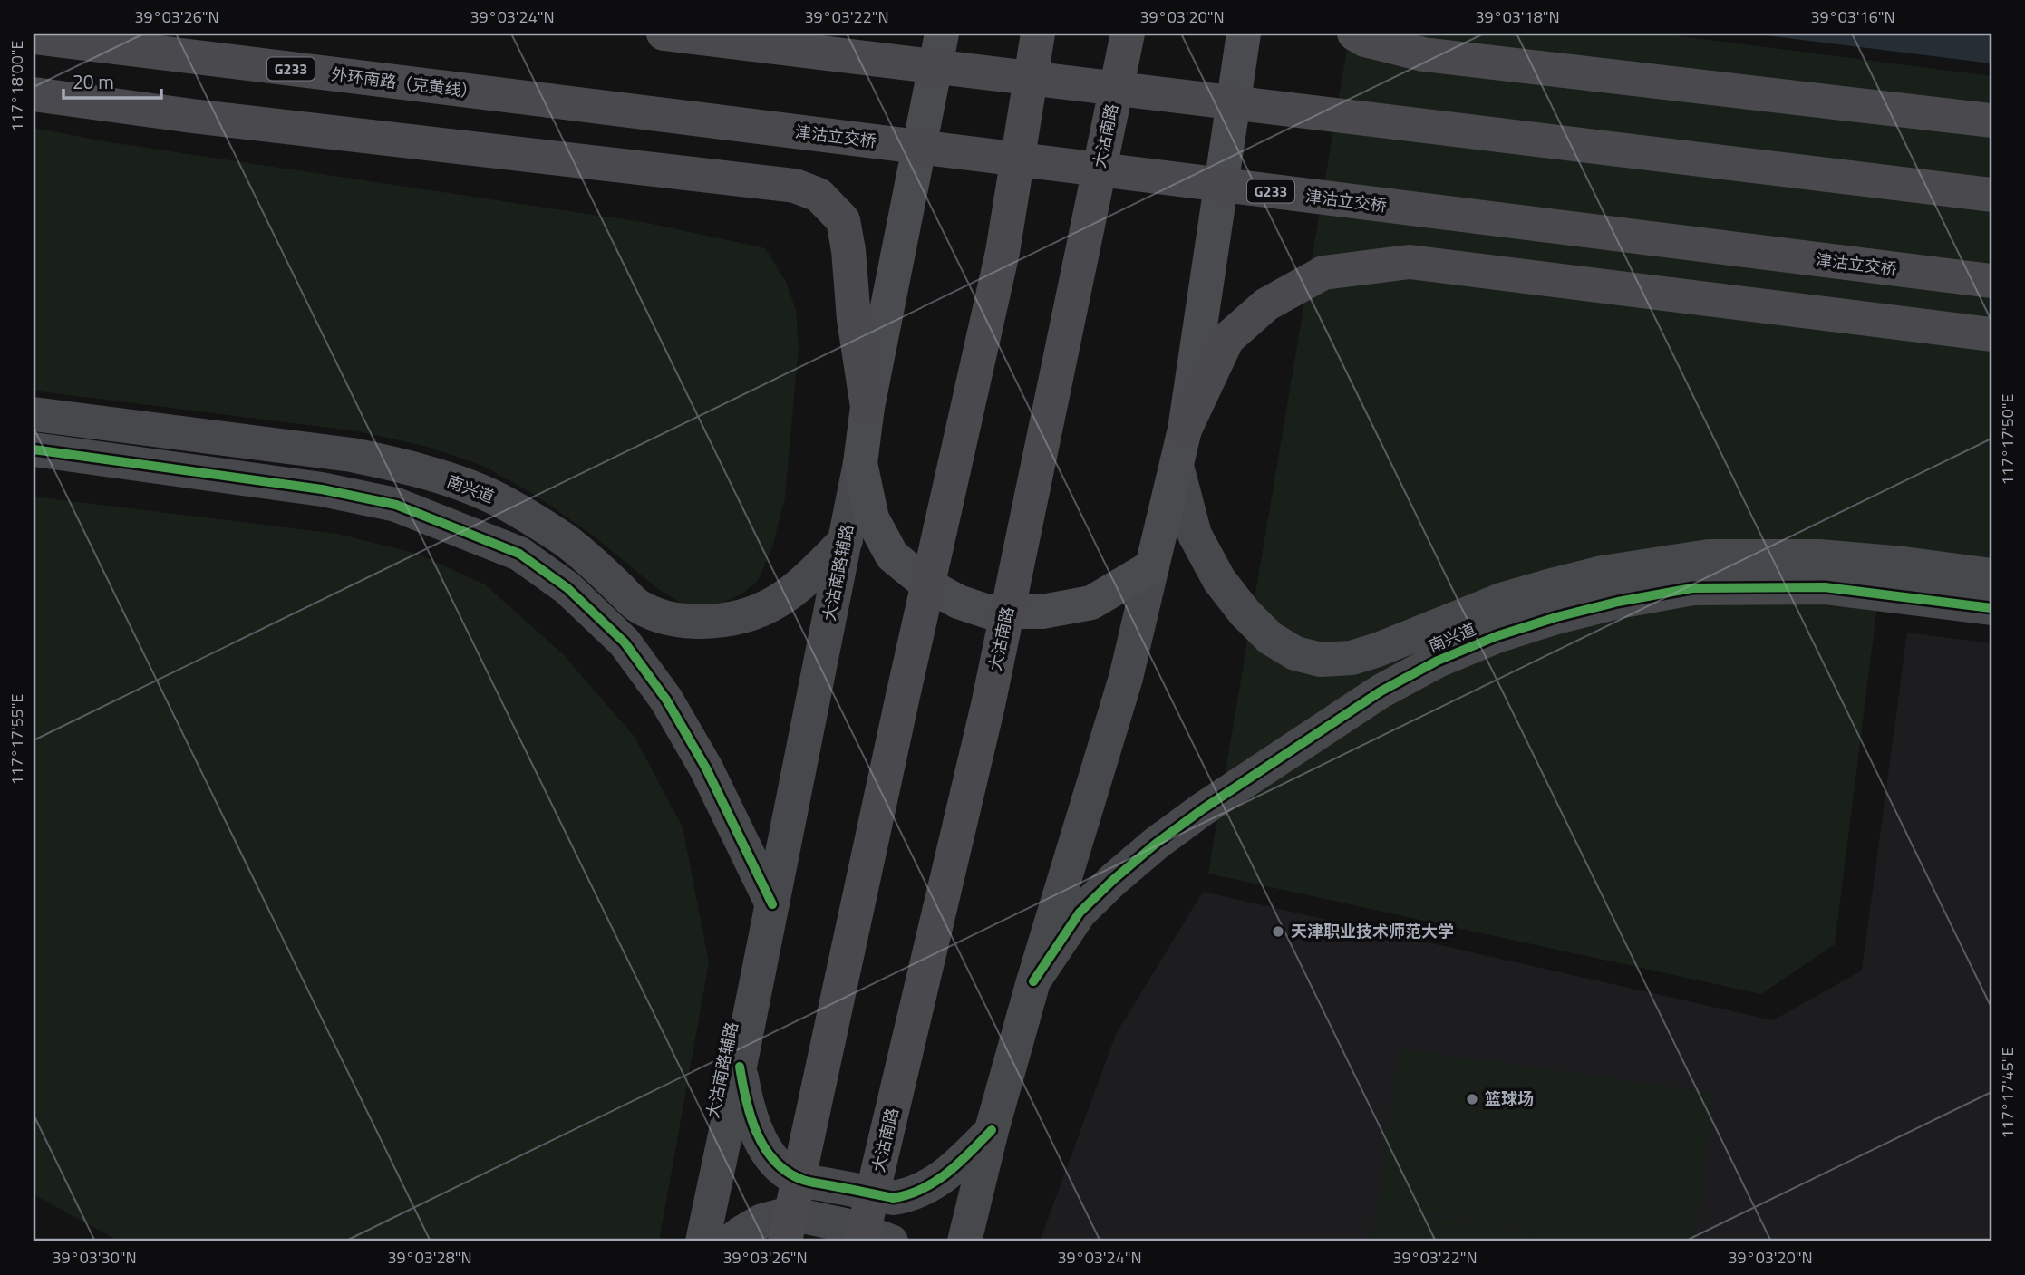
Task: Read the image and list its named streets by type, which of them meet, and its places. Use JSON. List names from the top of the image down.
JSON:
{
  "streets": {
    "highway": [
      "G233",
      "外环南路（克黄线）",
      "大沽南路",
      "津沽立交桥"
    ],
    "street": ["南兴道", "大沽南路辅路"]
  },
  "crossings": [
    ["外环南路（克黄线）", "津沽立交桥"],
    ["南兴道", "大沽南路辅路"]
  ],
  "places": ["天津职业技术师范大学", "篮球场"],
  "scale_bar": "20 m",
  "coordinates": [
    "39°03'26\"N",
    "39°03'24\"N",
    "39°03'22\"N",
    "39°03'20\"N",
    "39°03'18\"N",
    "39°03'16\"N",
    "117°18'00\"E",
    "117°17'50\"E",
    "117°17'55\"E",
    "117°17'45\"E",
    "39°03'30\"N",
    "39°03'28\"N"
  ]
}
